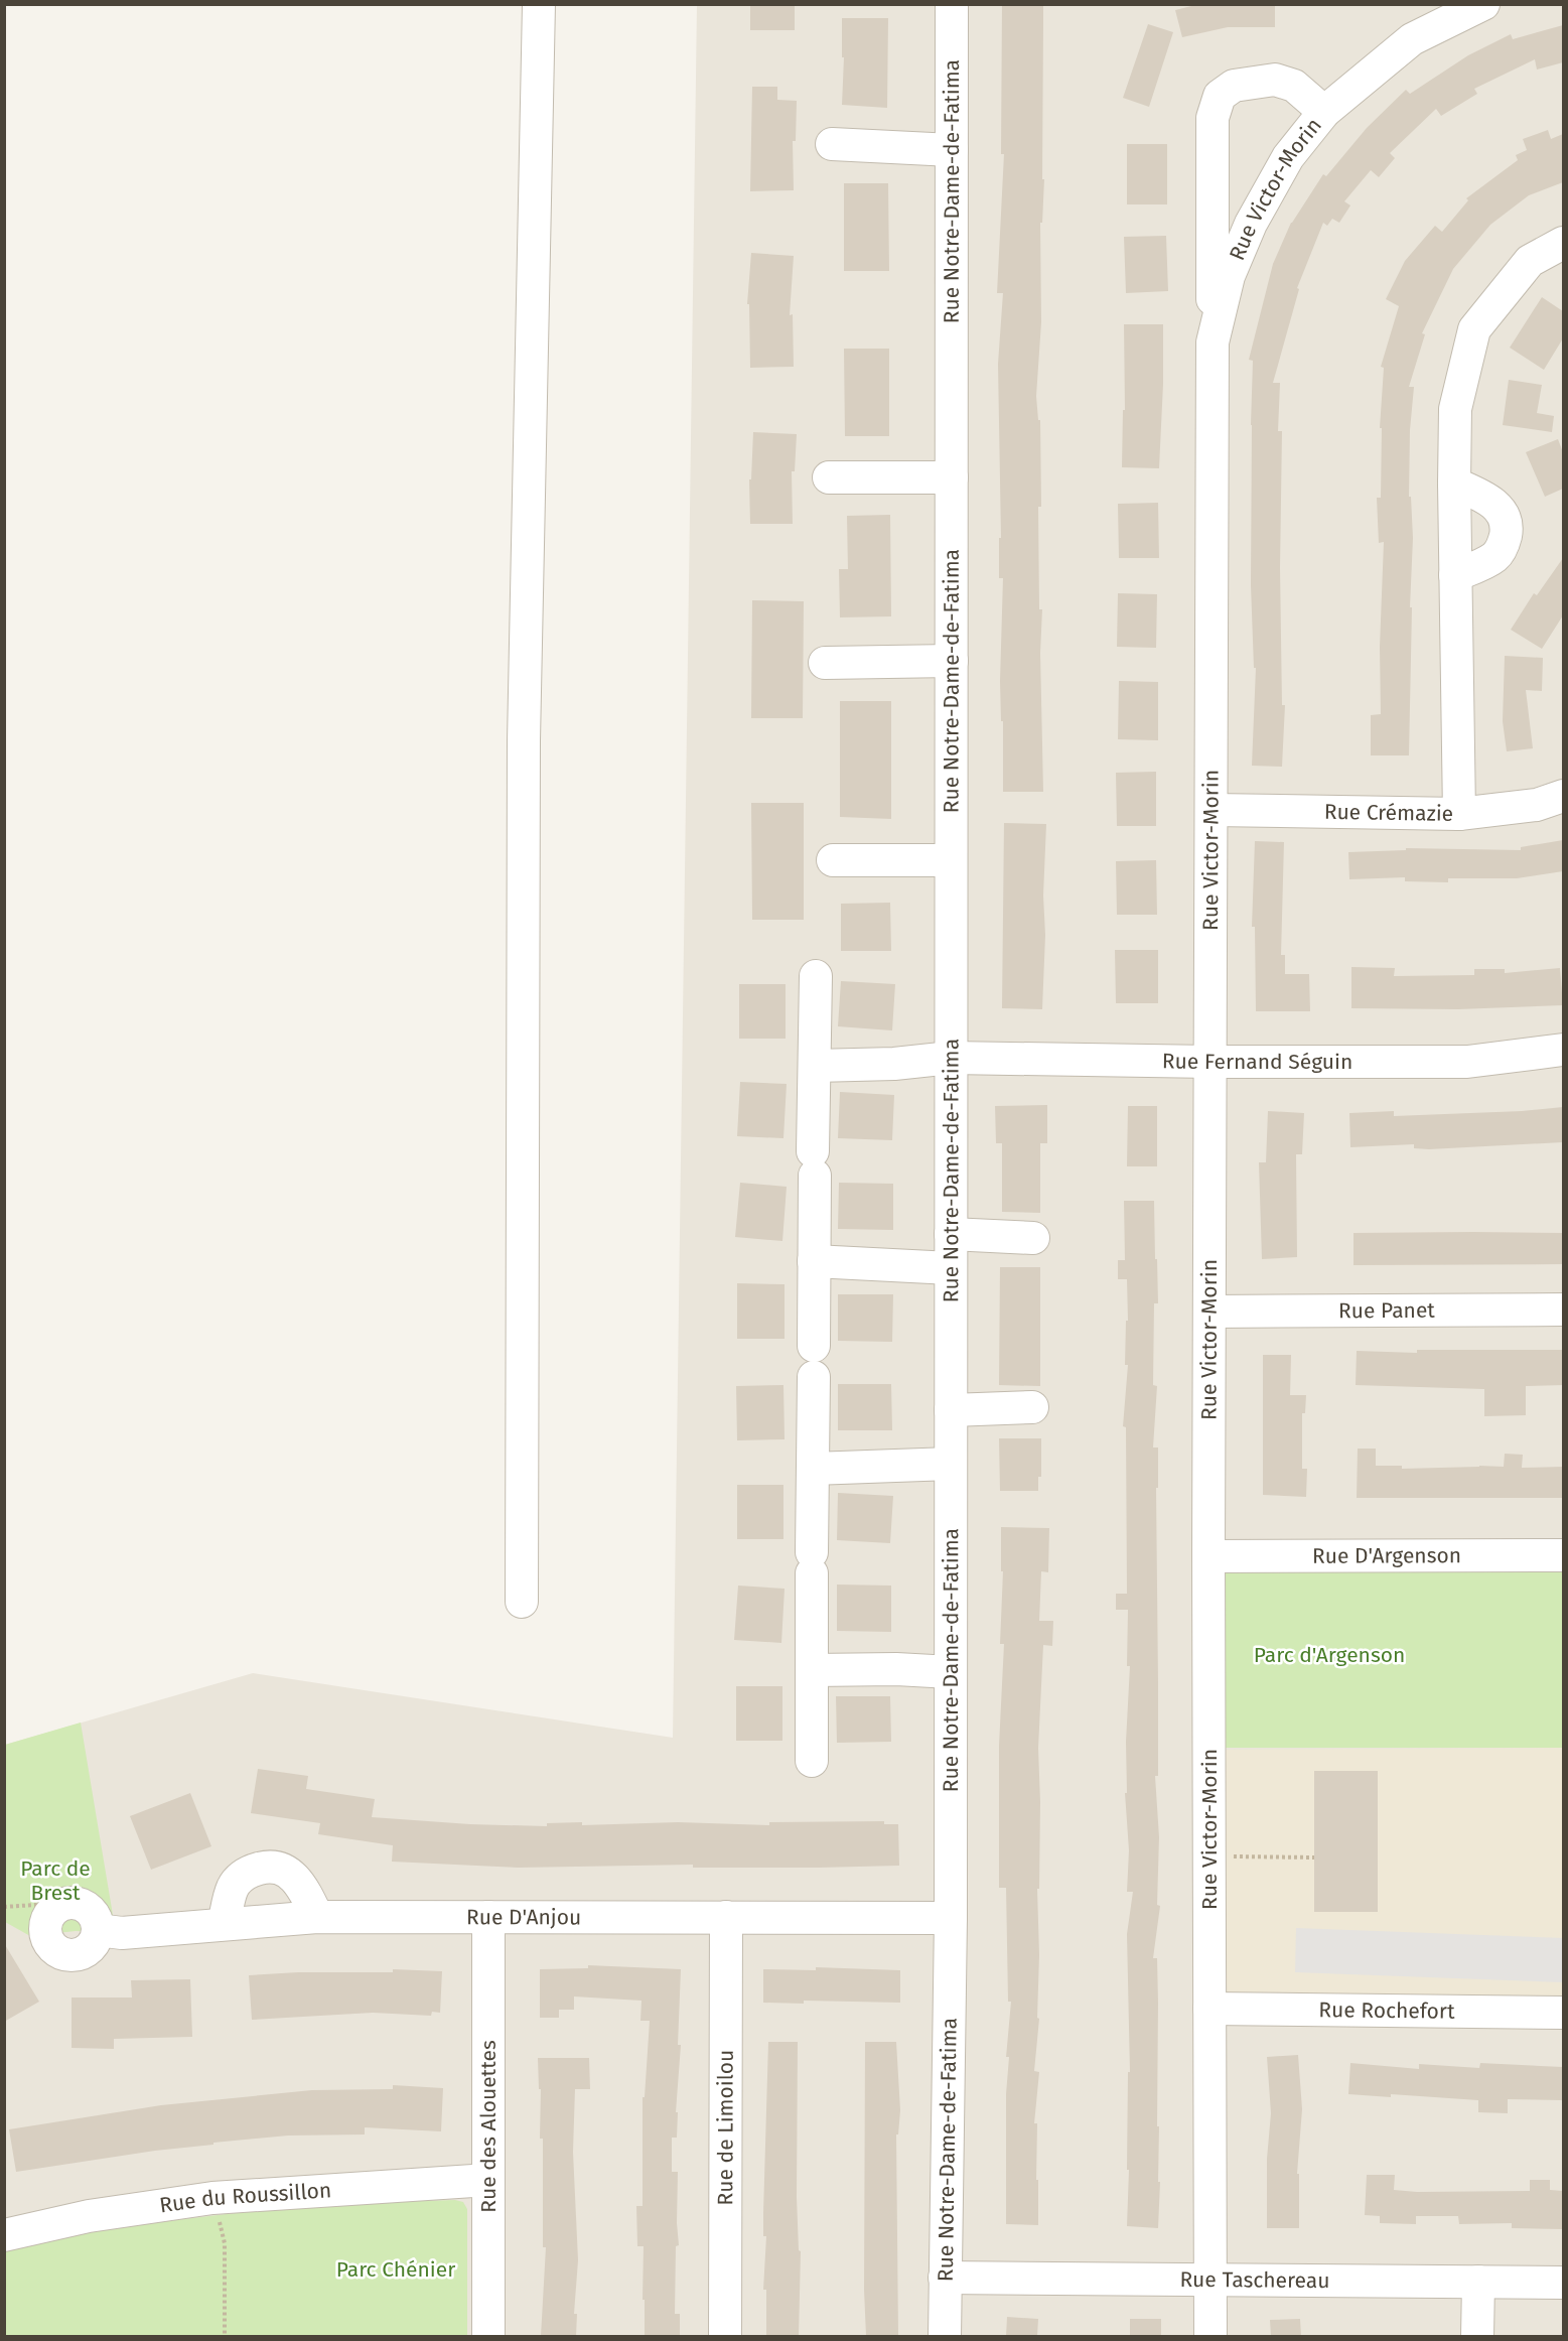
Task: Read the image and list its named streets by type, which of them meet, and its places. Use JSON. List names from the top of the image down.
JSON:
{
  "streets": {
    "street": [
      "Rue Victor-Morin",
      "Rue Notre-Dame-de-Fatima",
      "Rue Crémazie",
      "Rue Fernand Séguin",
      "Rue Panet",
      "Rue D'Argenson",
      "Rue D'Anjou",
      "Rue Rochefort",
      "Rue des Alouettes",
      "Rue de Limoilou",
      "Rue du Roussillon",
      "Rue Taschereau"
    ]
  },
  "crossings": [
    ["Rue Victor-Morin", "Rue Crémazie"],
    ["Rue Victor-Morin", "Rue Fernand Séguin"],
    ["Rue Victor-Morin", "Rue Panet"],
    ["Rue Victor-Morin", "Rue D'Argenson"],
    ["Rue Victor-Morin", "Rue Rochefort"],
    ["Rue Victor-Morin", "Rue Taschereau"],
    ["Rue Notre-Dame-de-Fatima", "Rue Fernand Séguin"],
    ["Rue Notre-Dame-de-Fatima", "Rue D'Anjou"],
    ["Rue Notre-Dame-de-Fatima", "Rue Taschereau"],
    ["Rue D'Anjou", "Rue des Alouettes"],
    ["Rue D'Anjou", "Rue de Limoilou"],
    ["Rue des Alouettes", "Rue du Roussillon"]
  ],
  "parks": ["Parc d'Argenson", "Parc de Brest", "Parc Chénier"]
}
